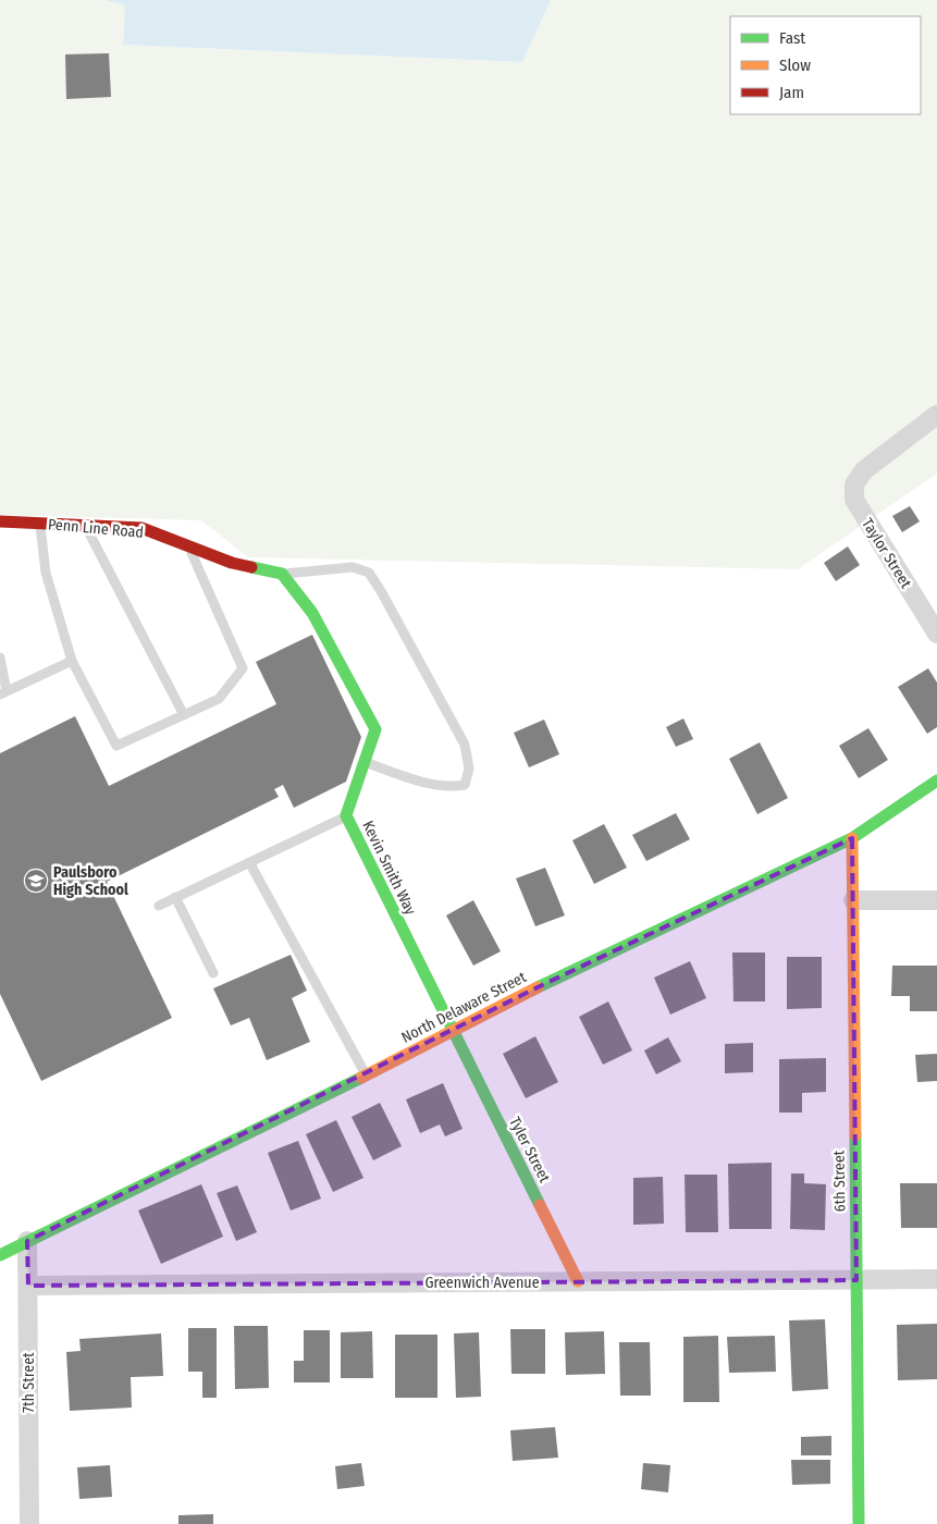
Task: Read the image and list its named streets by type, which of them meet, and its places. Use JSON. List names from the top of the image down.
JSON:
{
  "streets": {
    "street": [
      "Penn Line Road",
      "Taylor Street",
      "Kevin Smith Way",
      "North Delaware Street",
      "Tyler Street",
      "6th Street",
      "Greenwich Avenue",
      "7th Street"
    ]
  },
  "crossings": [
    ["Penn Line Road", "Kevin Smith Way"],
    ["Kevin Smith Way", "North Delaware Street"],
    ["Kevin Smith Way", "Tyler Street"],
    ["North Delaware Street", "Tyler Street"],
    ["North Delaware Street", "6th Street"],
    ["North Delaware Street", "7th Street"],
    ["Tyler Street", "Greenwich Avenue"],
    ["6th Street", "Greenwich Avenue"],
    ["Greenwich Avenue", "7th Street"]
  ],
  "places": {
    "school or university": ["Paulsboro High School"]
  },
  "legend": ["Fast", "Slow", "Jam"]
}
